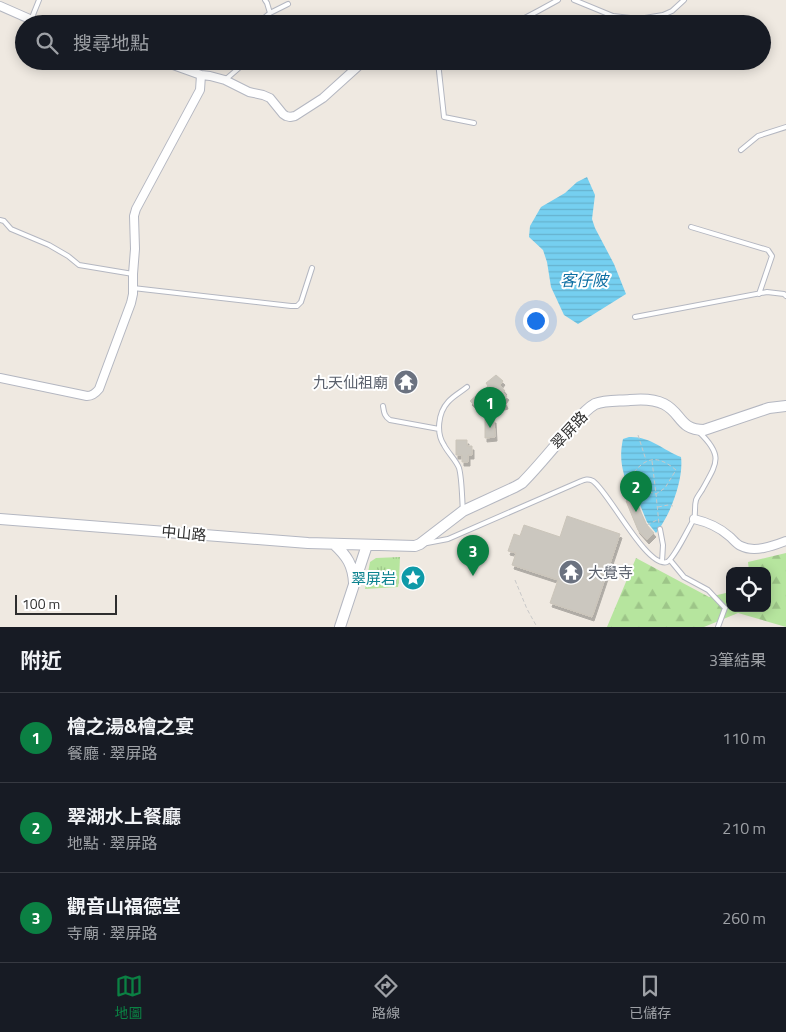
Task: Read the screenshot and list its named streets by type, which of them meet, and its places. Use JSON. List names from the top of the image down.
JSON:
{
  "streets": {
    "main road": ["翠屏路", "中山路"]
  },
  "water": ["客仔陂"],
  "places": {
    "temple": ["九天仙祖廟", "大覺寺"],
    "place": ["翠屏岩"]
  },
  "scale_bar": "100 m",
  "page": {
    "search": "搜尋地點",
    "pins": ["1", "2", "3"],
    "scale": "100 m",
    "heading": ["附近", "3筆結果"],
    "list": [
      {
        "mark": "1",
        "name": "檜之湯&檜之宴",
        "note": "餐廳 · 翠屏路",
        "value": "110 m"
      },
      {
        "mark": "2",
        "name": "翠湖水上餐廳",
        "note": "地點 · 翠屏路",
        "value": "210 m"
      },
      {
        "mark": "3",
        "name": "觀音山福德堂",
        "note": "寺廟 · 翠屏路",
        "value": "260 m"
      }
    ],
    "nav": ["地圖", "路線", "已儲存"]
  }
}
